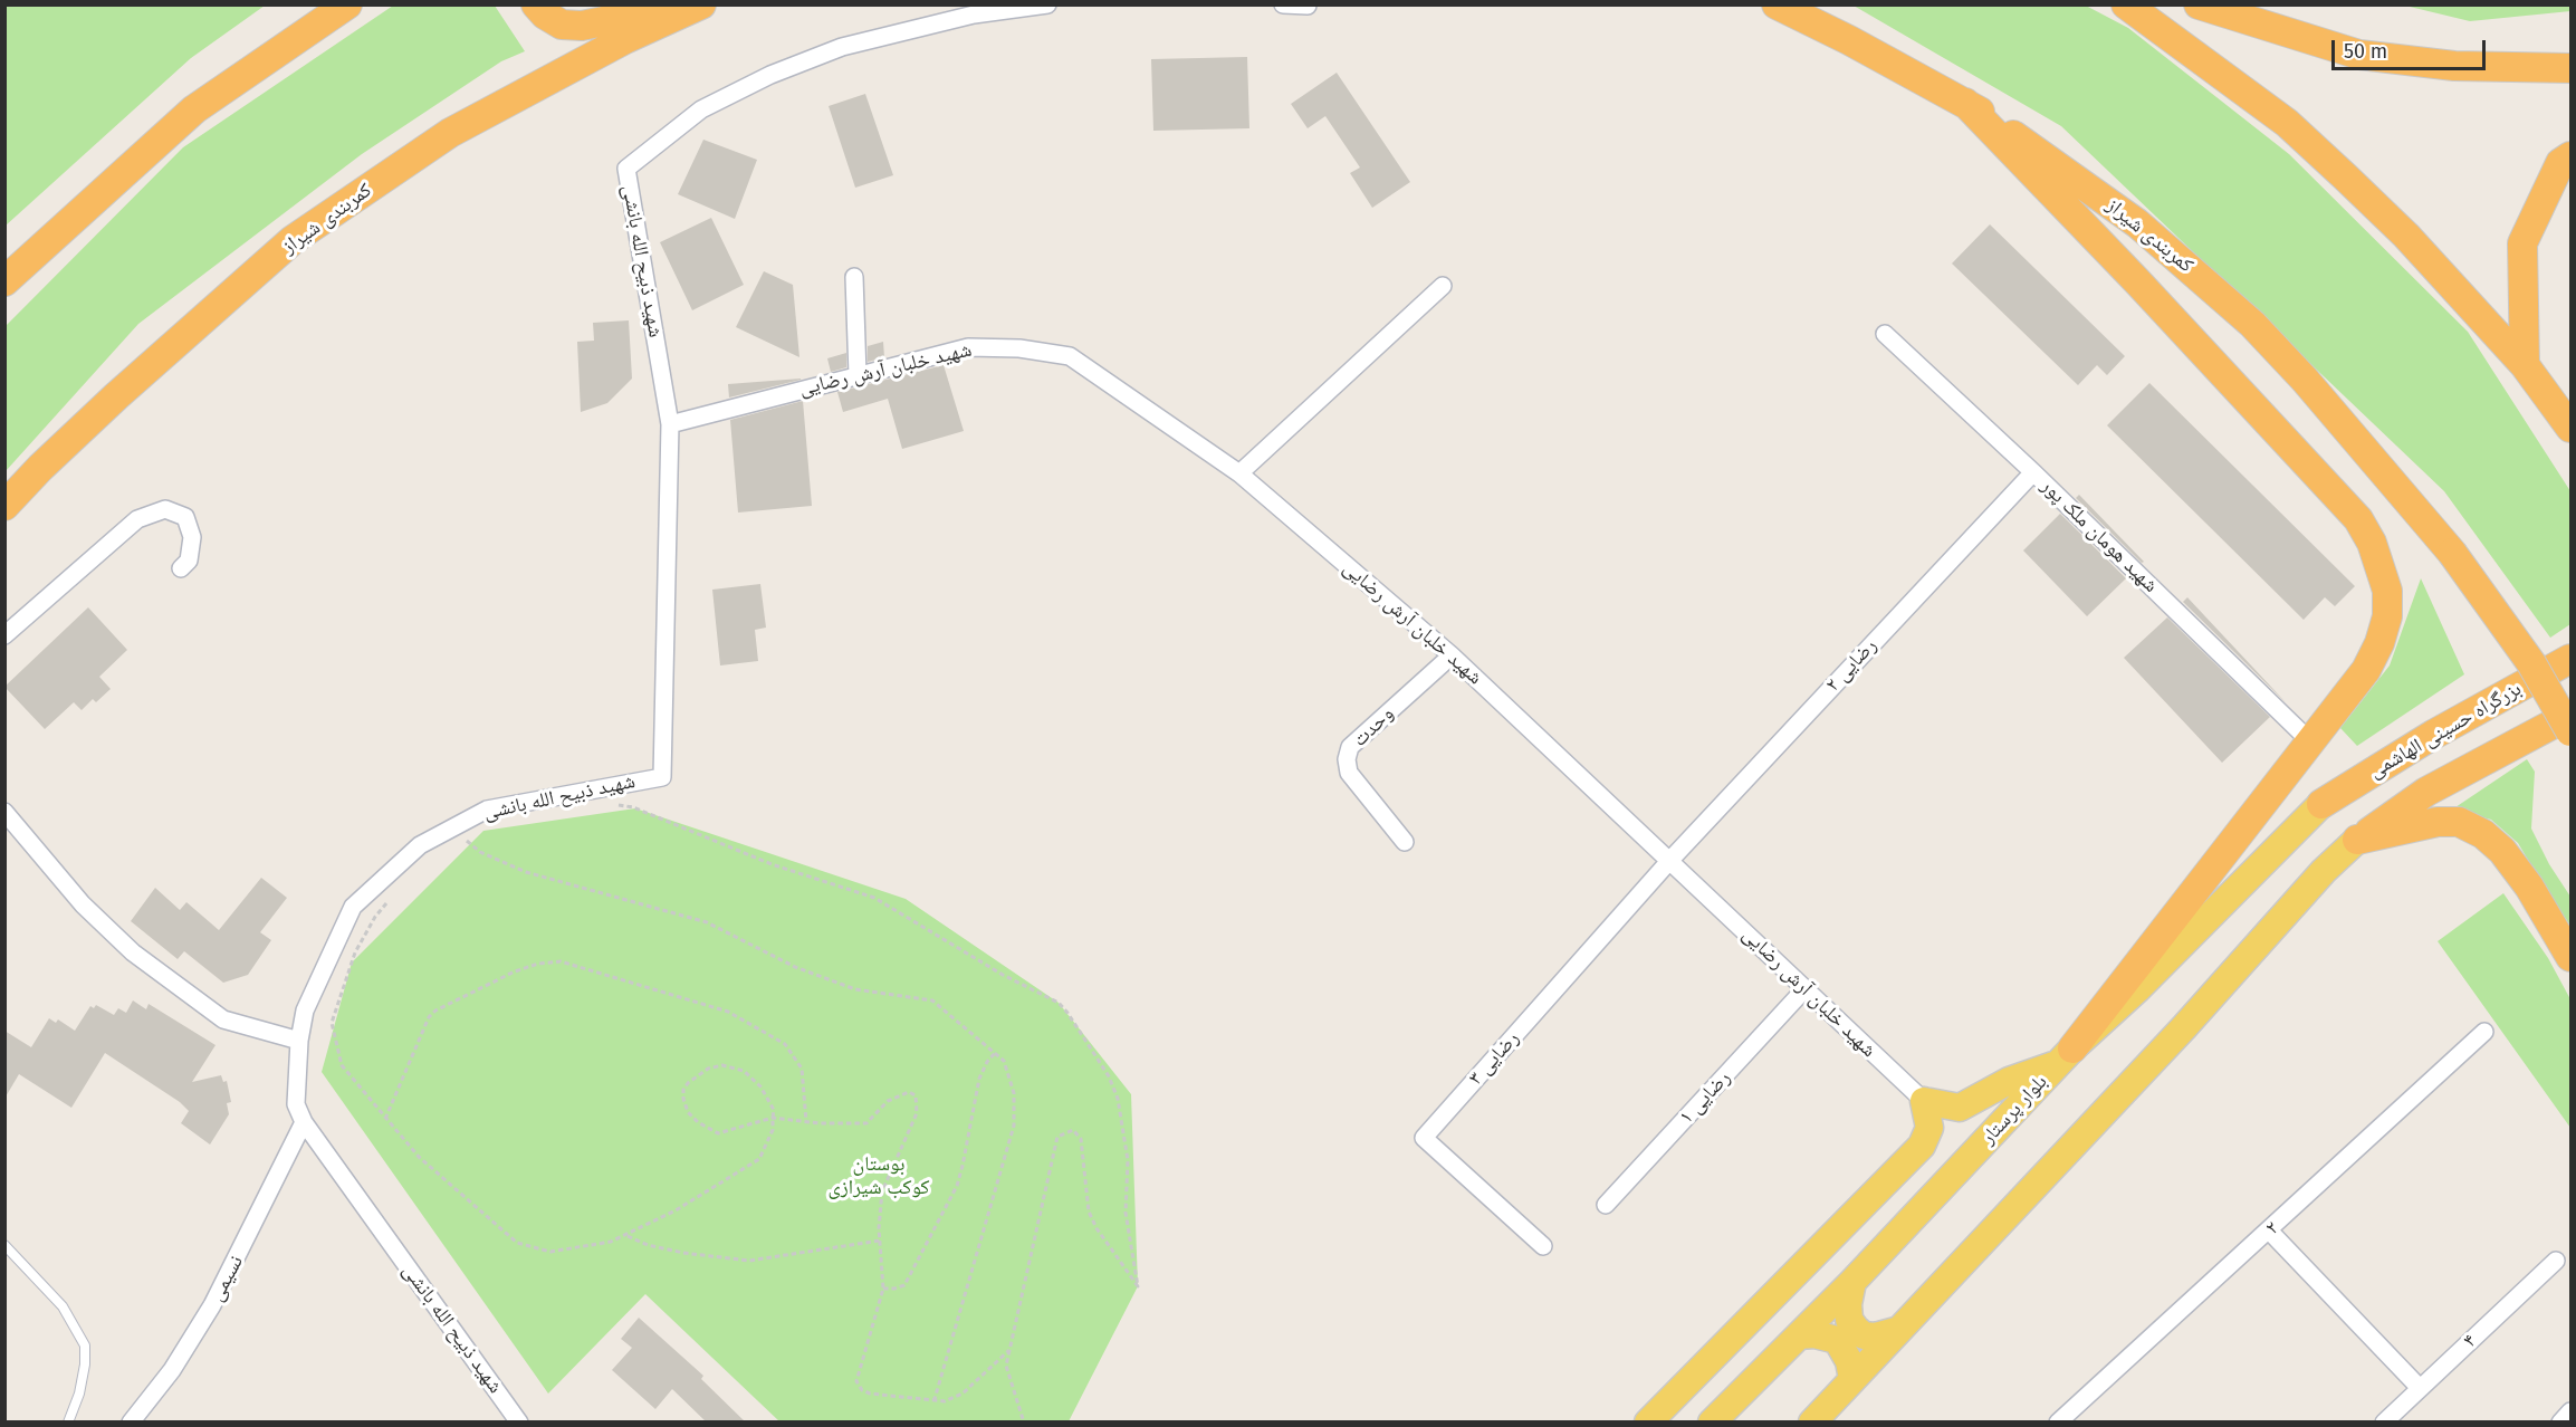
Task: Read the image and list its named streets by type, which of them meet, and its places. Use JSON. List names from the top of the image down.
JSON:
{
  "streets": {
    "highway": ["کمربندی شیراز", "بزرگراه حسینی الهاشمی"],
    "main road": ["بلوار پرستار"],
    "street": [
      "شهید ذبیح الله بانشی",
      "شهید خلبان آرش رضایی",
      "شهید هومان ملک پور",
      "رضایی ۲",
      "وحدت",
      "رضایی ۳",
      "رضایی ۱",
      "۲",
      "نسیمی",
      "۴"
    ]
  },
  "crossings": [
    ["شهید ذبیح الله بانشی", "شهید خلبان آرش رضایی"],
    ["شهید ذبیح الله بانشی", "نسیمی"],
    ["شهید خلبان آرش رضایی", "رضایی ۲"],
    ["شهید خلبان آرش رضایی", "وحدت"],
    ["شهید خلبان آرش رضایی", "رضایی ۳"],
    ["شهید خلبان آرش رضایی", "رضایی ۱"],
    ["شهید هومان ملک پور", "رضایی ۲"],
    ["رضایی ۲", "رضایی ۳"],
    ["بزرگراه حسینی الهاشمی", "بلوار پرستار"]
  ],
  "parks": ["بوستان کوکب شیرازی"],
  "scale_bar": "50 m"
}
